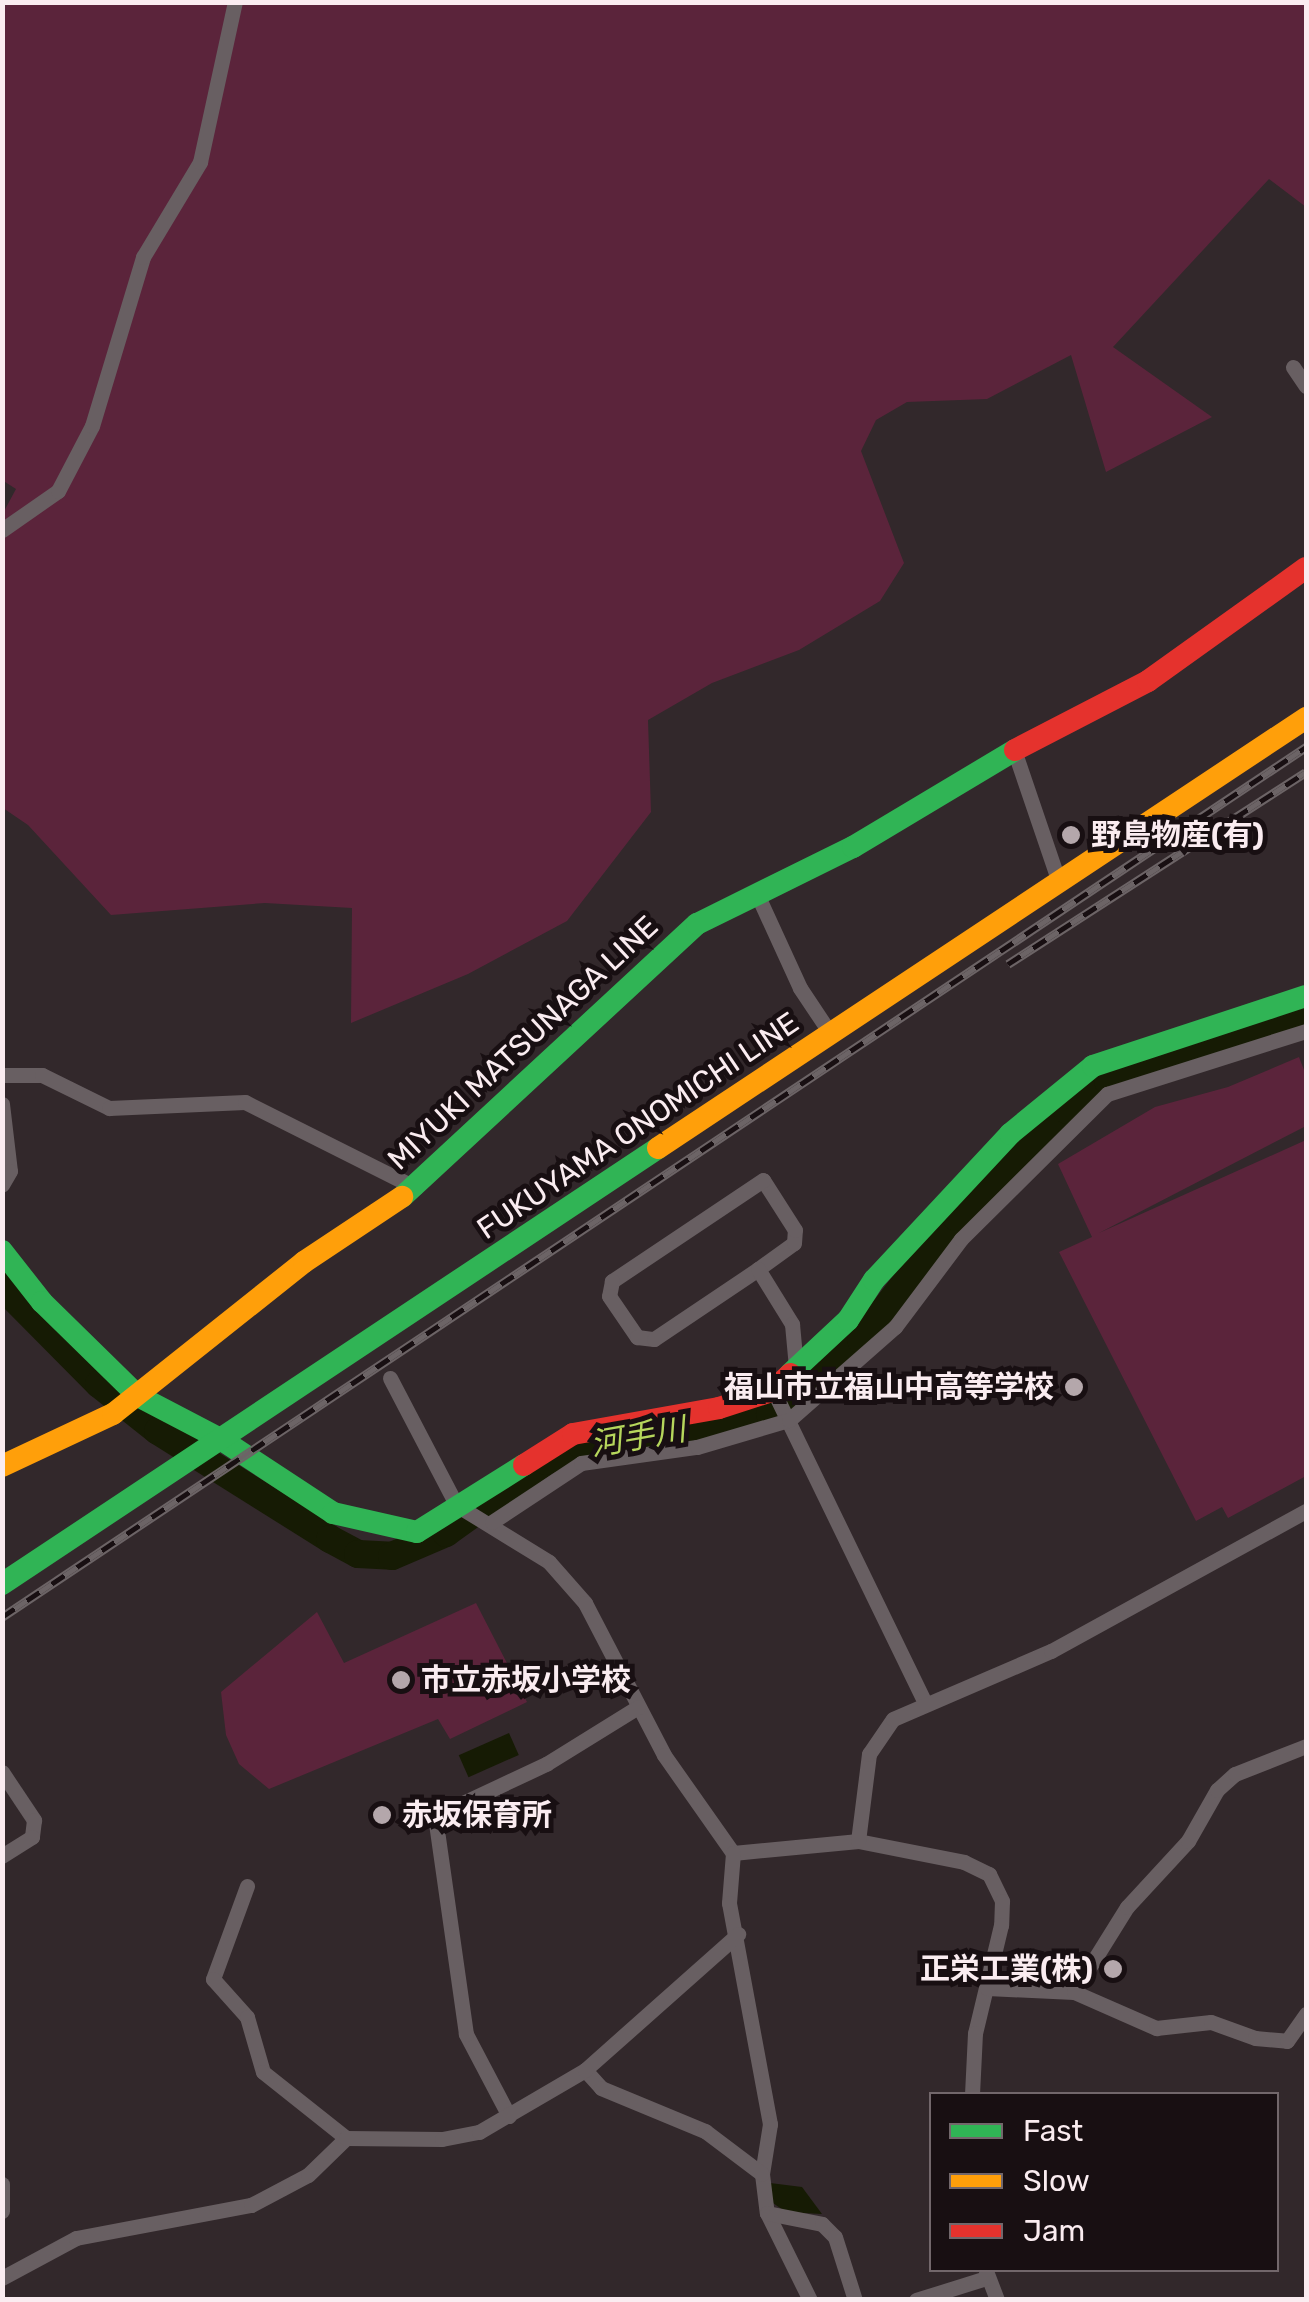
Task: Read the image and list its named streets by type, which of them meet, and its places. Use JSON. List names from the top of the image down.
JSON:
{
  "streets": {
    "main road": ["MIYUKI MATSUNAGA LINE", "FUKUYAMA ONOMICHI LINE"]
  },
  "water": ["河手川"],
  "places": [
    "野島物産(有)",
    "福山市立福山中高等学校",
    "市立赤坂小学校",
    "赤坂保育所",
    "正栄工業(株)"
  ],
  "legend": ["Fast", "Slow", "Jam"]
}
